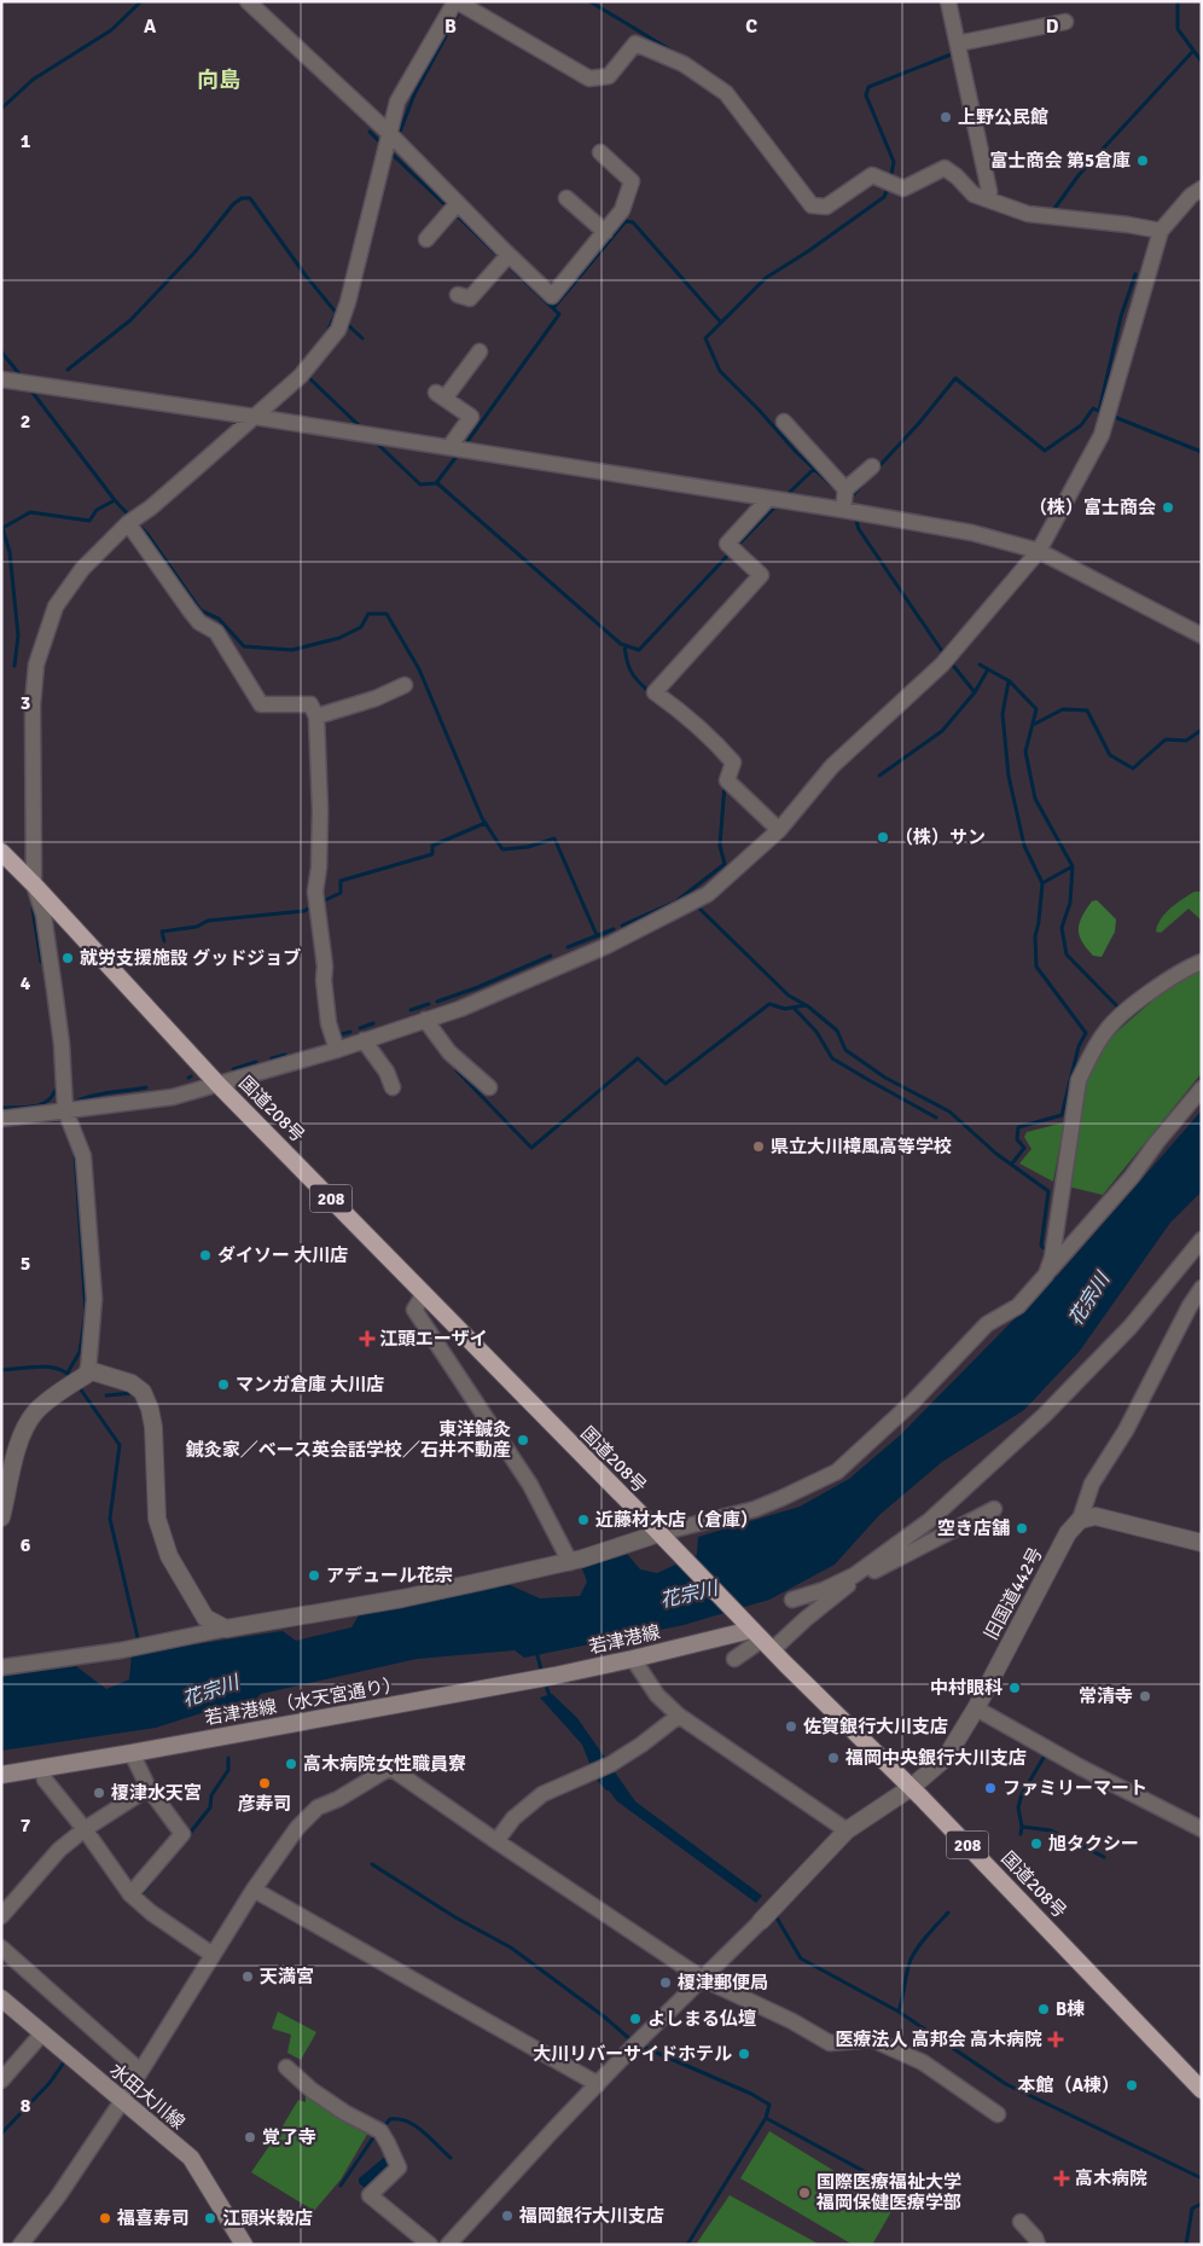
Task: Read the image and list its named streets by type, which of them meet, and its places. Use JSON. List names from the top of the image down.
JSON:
{
  "streets": {
    "highway": ["国道208号", "208"],
    "main road": ["若津港線", "若津港線（水天宮通り）", "水田大川線"],
    "street": ["旧国道442号"]
  },
  "crossings": [
    ["国道208号", "旧国道442号"],
    ["国道208号", "若津港線"],
    ["若津港線", "若津港線（水天宮通り）"]
  ],
  "districts": ["向島"],
  "water": ["花宗川"],
  "places": {
    "other": [
      "上野公民館",
      "富士商会 第5倉庫",
      "（株）富士商会",
      "（株）サン",
      "就労支援施設 グッドジョブ",
      "県立大川樟風高等学校",
      "ダイソー 大川店",
      "マンガ倉庫 大川店",
      "東洋鍼灸 鍼灸家／ベース英会話学校／石井不動産",
      "近藤材木店（倉庫）",
      "空き店舗",
      "アデュール花宗",
      "中村眼科",
      "常清寺",
      "佐賀銀行大川支店",
      "福岡中央銀行大川支店",
      "高木病院女性職員寮",
      "彦寿司",
      "ファミリーマート",
      "榎津水天宮",
      "旭タクシー",
      "天満宮",
      "榎津郵便局",
      "B棟",
      "よしまる仏壇",
      "大川リバーサイドホテル",
      "本館（A棟）",
      "覚了寺",
      "国際医療福祉大学 福岡保健医療学部",
      "福岡銀行大川支店",
      "福喜寿司",
      "江頭米穀店"
    ],
    "health": ["江頭エーザイ", "医療法人 高邦会 高木病院", "高木病院"]
  },
  "grid": {
    "columns": [
      "A",
      "B",
      "C",
      "D"
    ],
    "rows": [
      "1",
      "2",
      "3",
      "4",
      "5",
      "6",
      "7",
      "8"
    ]
  }
}
